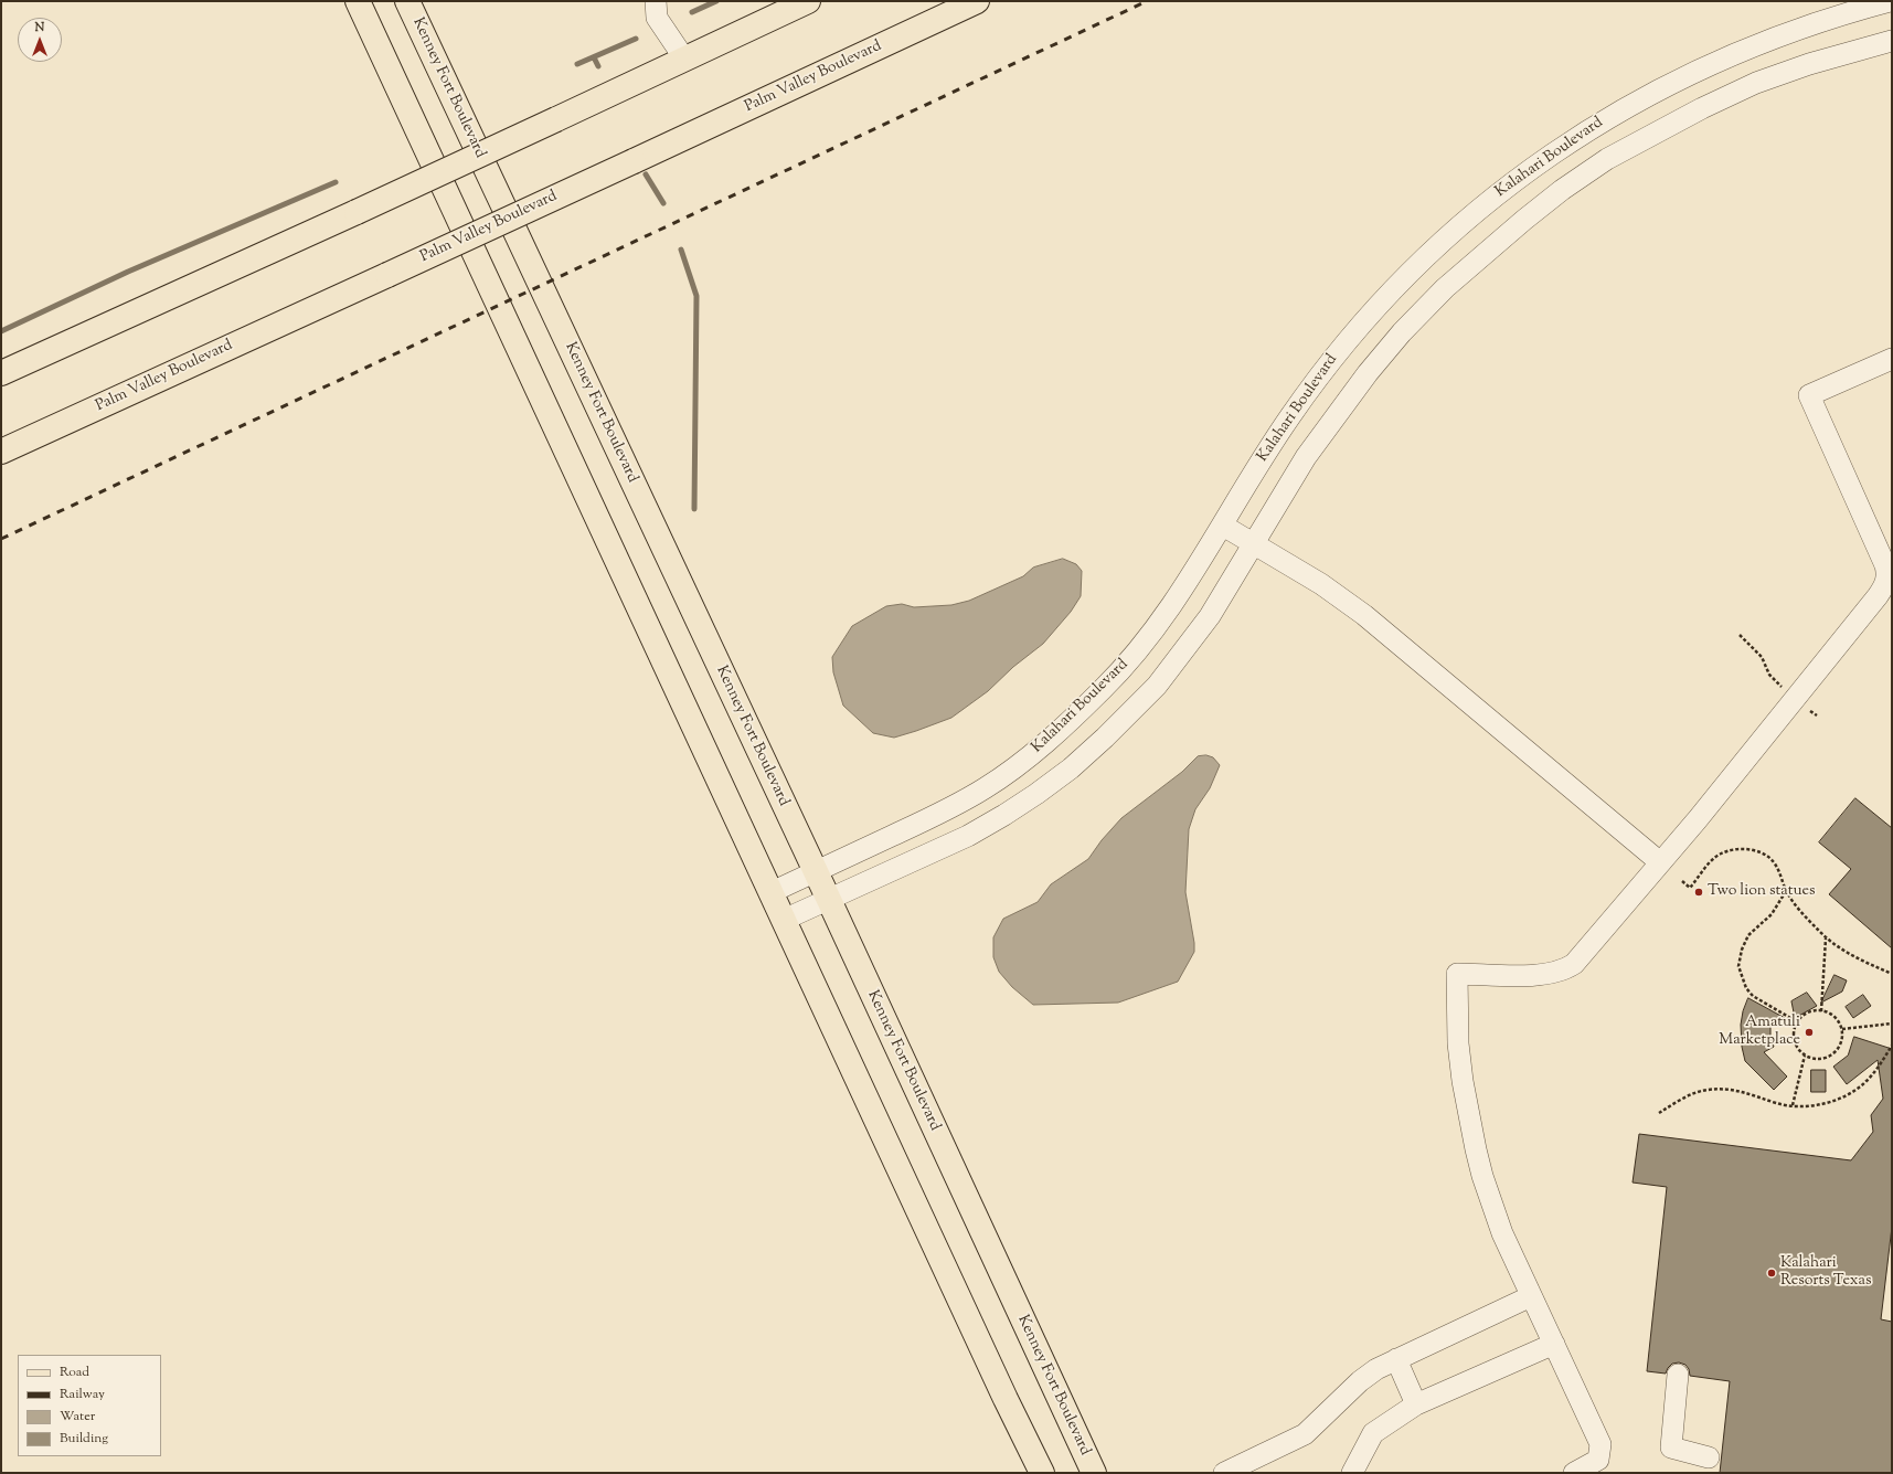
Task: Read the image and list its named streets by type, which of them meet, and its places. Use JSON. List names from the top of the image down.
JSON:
{
  "streets": {
    "main road": ["Palm Valley Boulevard", "Kenney Fort Boulevard"],
    "street": ["Kalahari Boulevard"]
  },
  "crossings": [
    ["Kenney Fort Boulevard", "Kalahari Boulevard"]
  ],
  "places": ["Two lion statues", "Amatuli Marketplace", "Kalahari Resorts Texas"],
  "legend": [
    "Road",
    "Railway",
    "Water",
    "Building"
  ],
  "north": "top"
}
